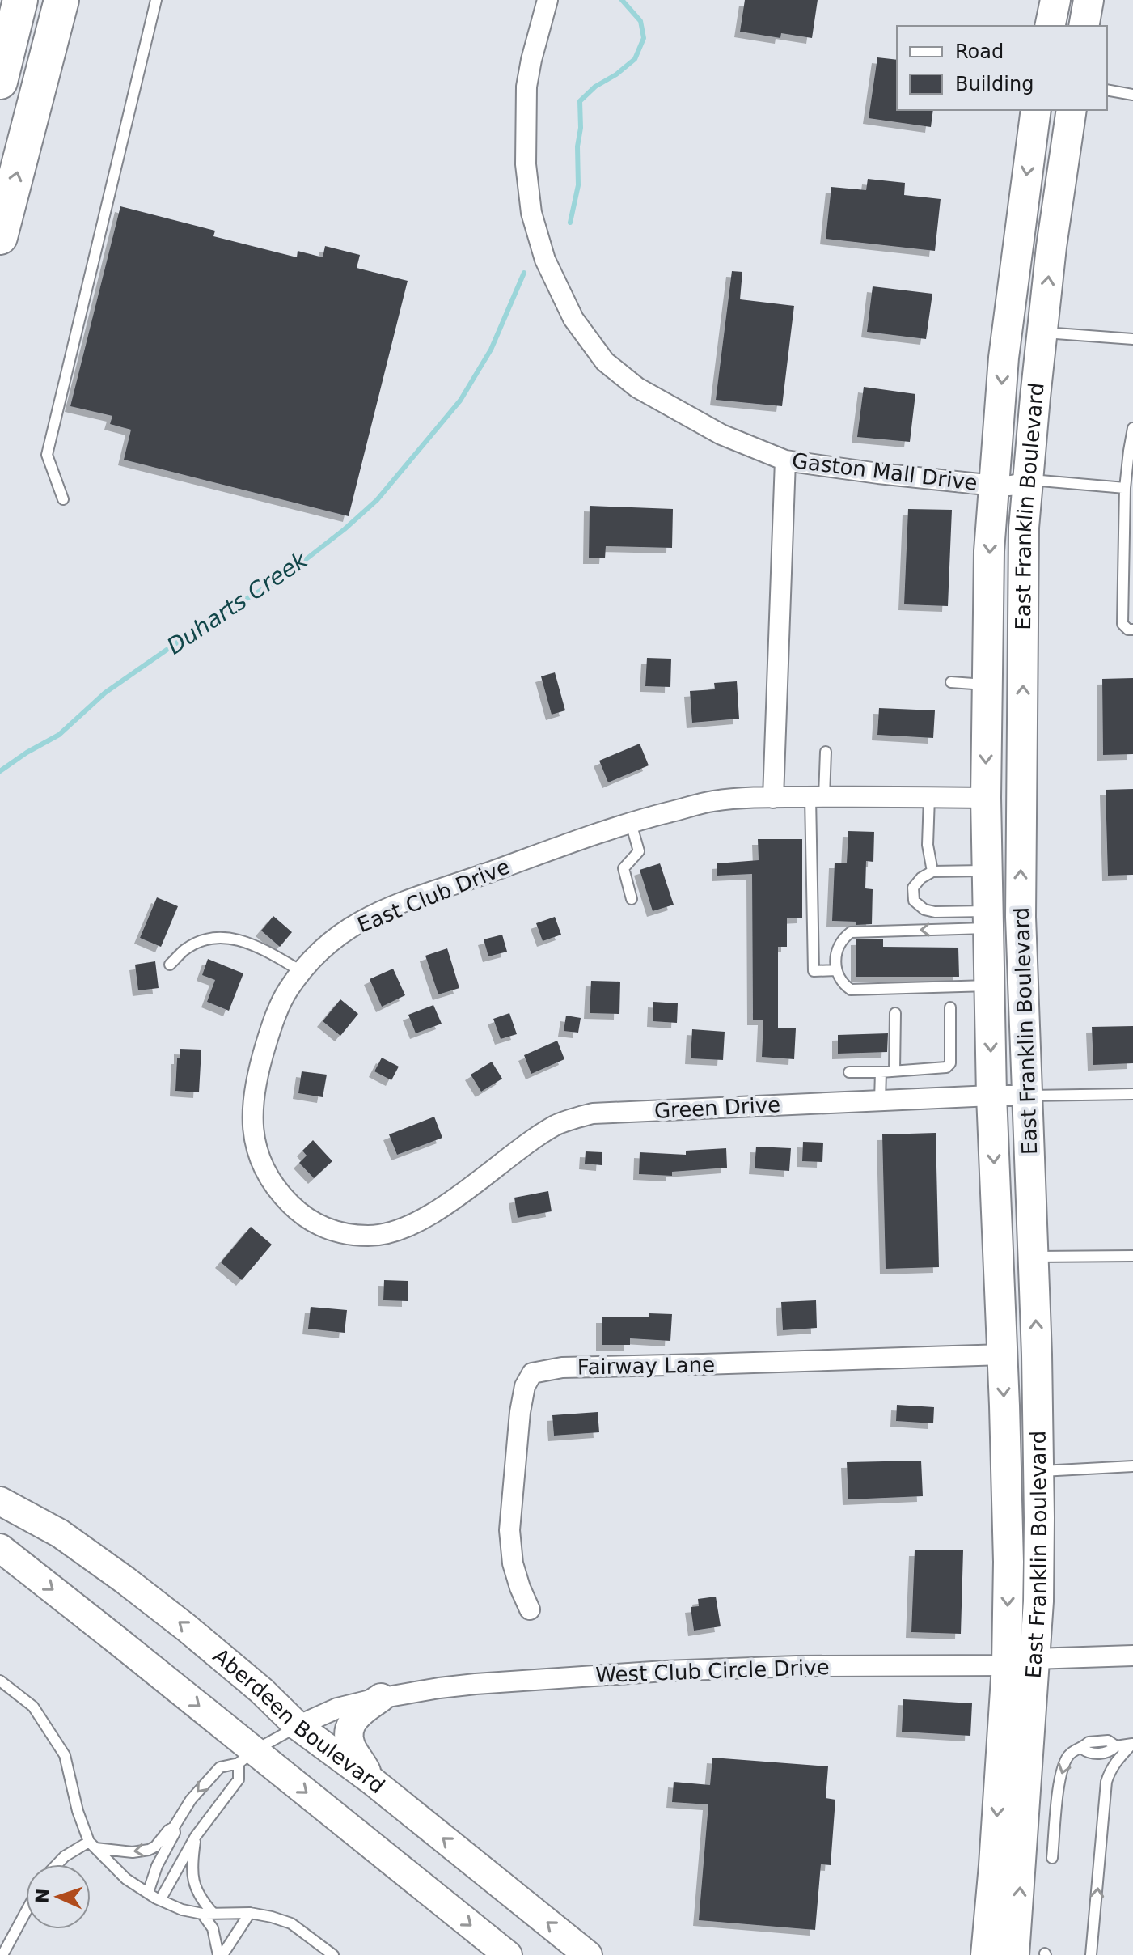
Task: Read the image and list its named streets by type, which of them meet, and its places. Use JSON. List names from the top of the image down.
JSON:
{
  "streets": {
    "main road": ["East Franklin Boulevard", "Aberdeen Boulevard"],
    "street": [
      "Gaston Mall Drive",
      "East Club Drive",
      "Green Drive",
      "Fairway Lane",
      "West Club Circle Drive"
    ]
  },
  "crossings": [
    ["Gaston Mall Drive", "East Franklin Boulevard"],
    ["East Franklin Boulevard", "East Club Drive"],
    ["East Franklin Boulevard", "Green Drive"],
    ["East Franklin Boulevard", "Fairway Lane"],
    ["East Franklin Boulevard", "West Club Circle Drive"],
    ["East Club Drive", "Green Drive"],
    ["West Club Circle Drive", "Aberdeen Boulevard"]
  ],
  "water": ["Duharts Creek"],
  "legend": ["Road", "Building"],
  "north": "left"
}
